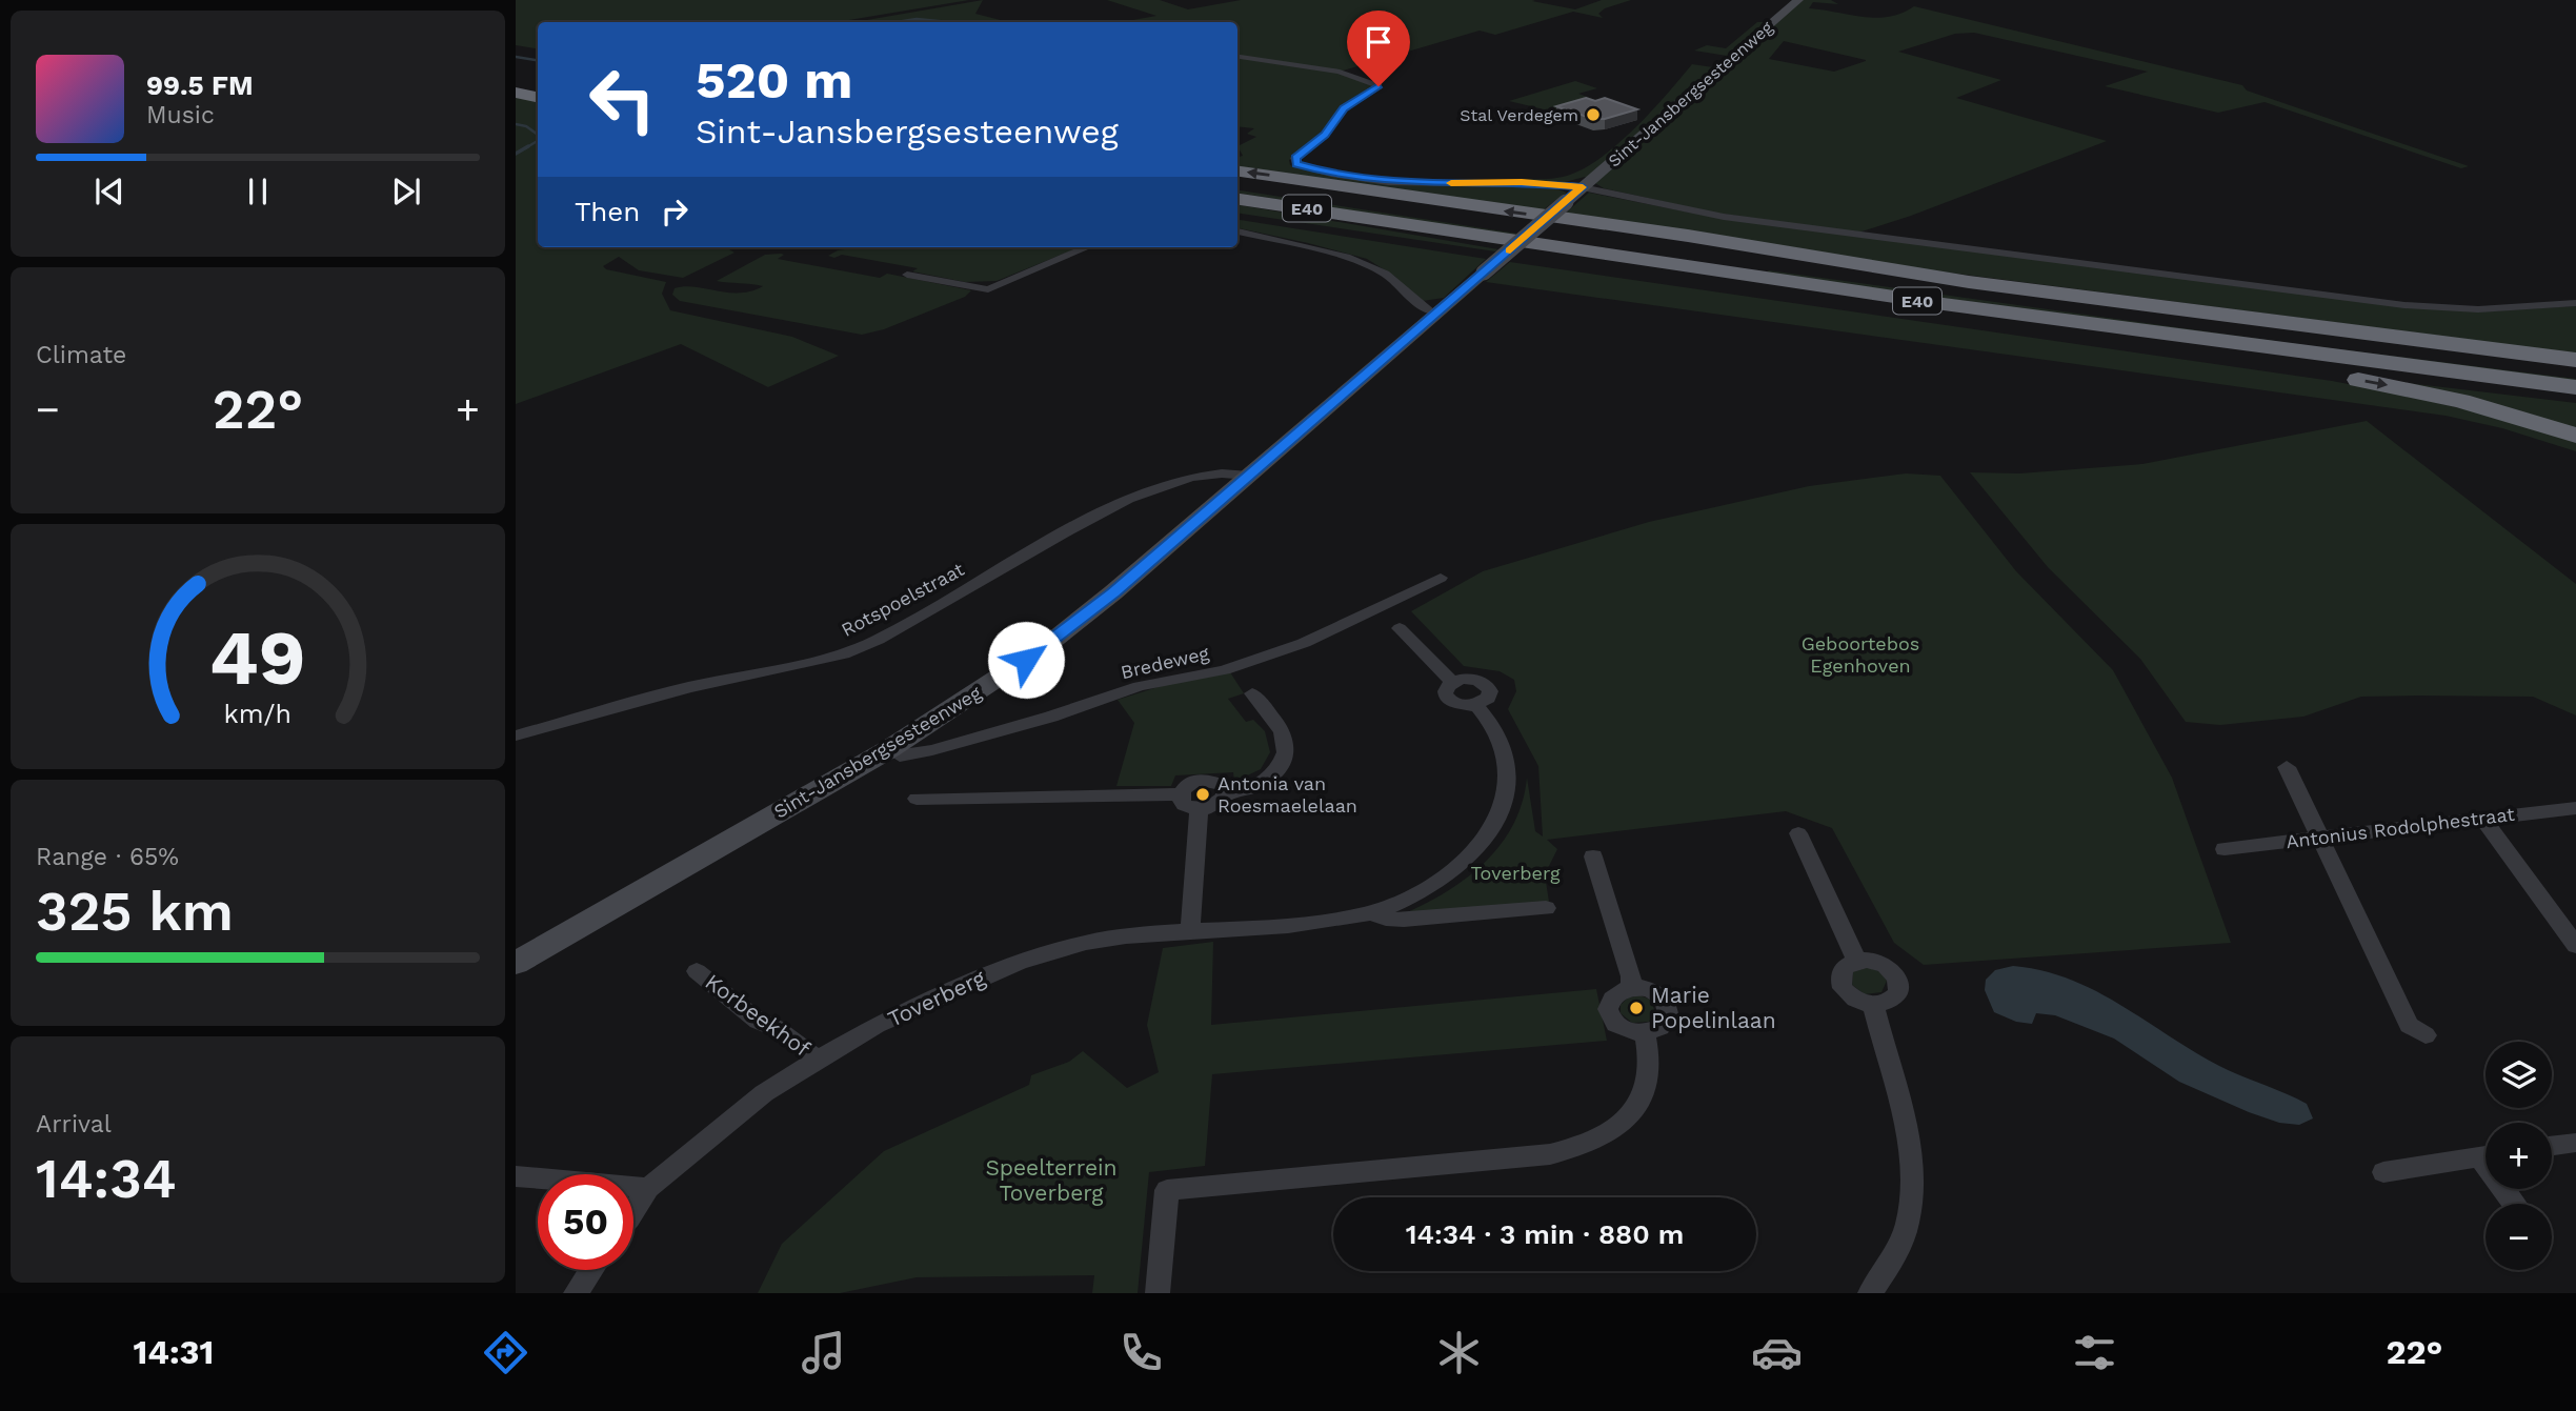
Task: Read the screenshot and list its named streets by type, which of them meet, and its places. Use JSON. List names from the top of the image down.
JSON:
{
  "streets": {
    "highway": ["E40"],
    "main road": ["Sint-Jansbergsesteenweg"],
    "street": [
      "Rotspoelstraat",
      "Bredeweg",
      "Antonius Rodolphestraat",
      "Toverberg",
      "Korbeekhof"
    ]
  },
  "crossings": [
    ["Sint-Jansbergsesteenweg", "Rotspoelstraat"],
    ["Sint-Jansbergsesteenweg", "Bredeweg"],
    ["Toverberg", "Korbeekhof"]
  ],
  "parks": ["Geboortebos Egenhoven", "Toverberg", "Speelterrein Toverberg"],
  "places": ["Stal Verdegem", "Antonia van Roesmaelelaan", "Marie Popelinlaan"],
  "page": {
    "turn": ["520 m", "Sint-Jansbergsesteenweg"],
    "song": ["99.5 FM", "Music"],
    "then": "Then",
    "tile": [
      "Climate",
      ["Range · 65%", "325 km"],
      ["Arrival", "14:34"]
    ],
    "heat": ["−", "22°", "+"],
    "map_buttons": ["+", "−"],
    "limit": "50",
    "trip": "14:34 · 3 min · 880 m",
    "tabs": ["14:31", "22°"],
    "gauge": ["49", "km/h"]
  }
}
